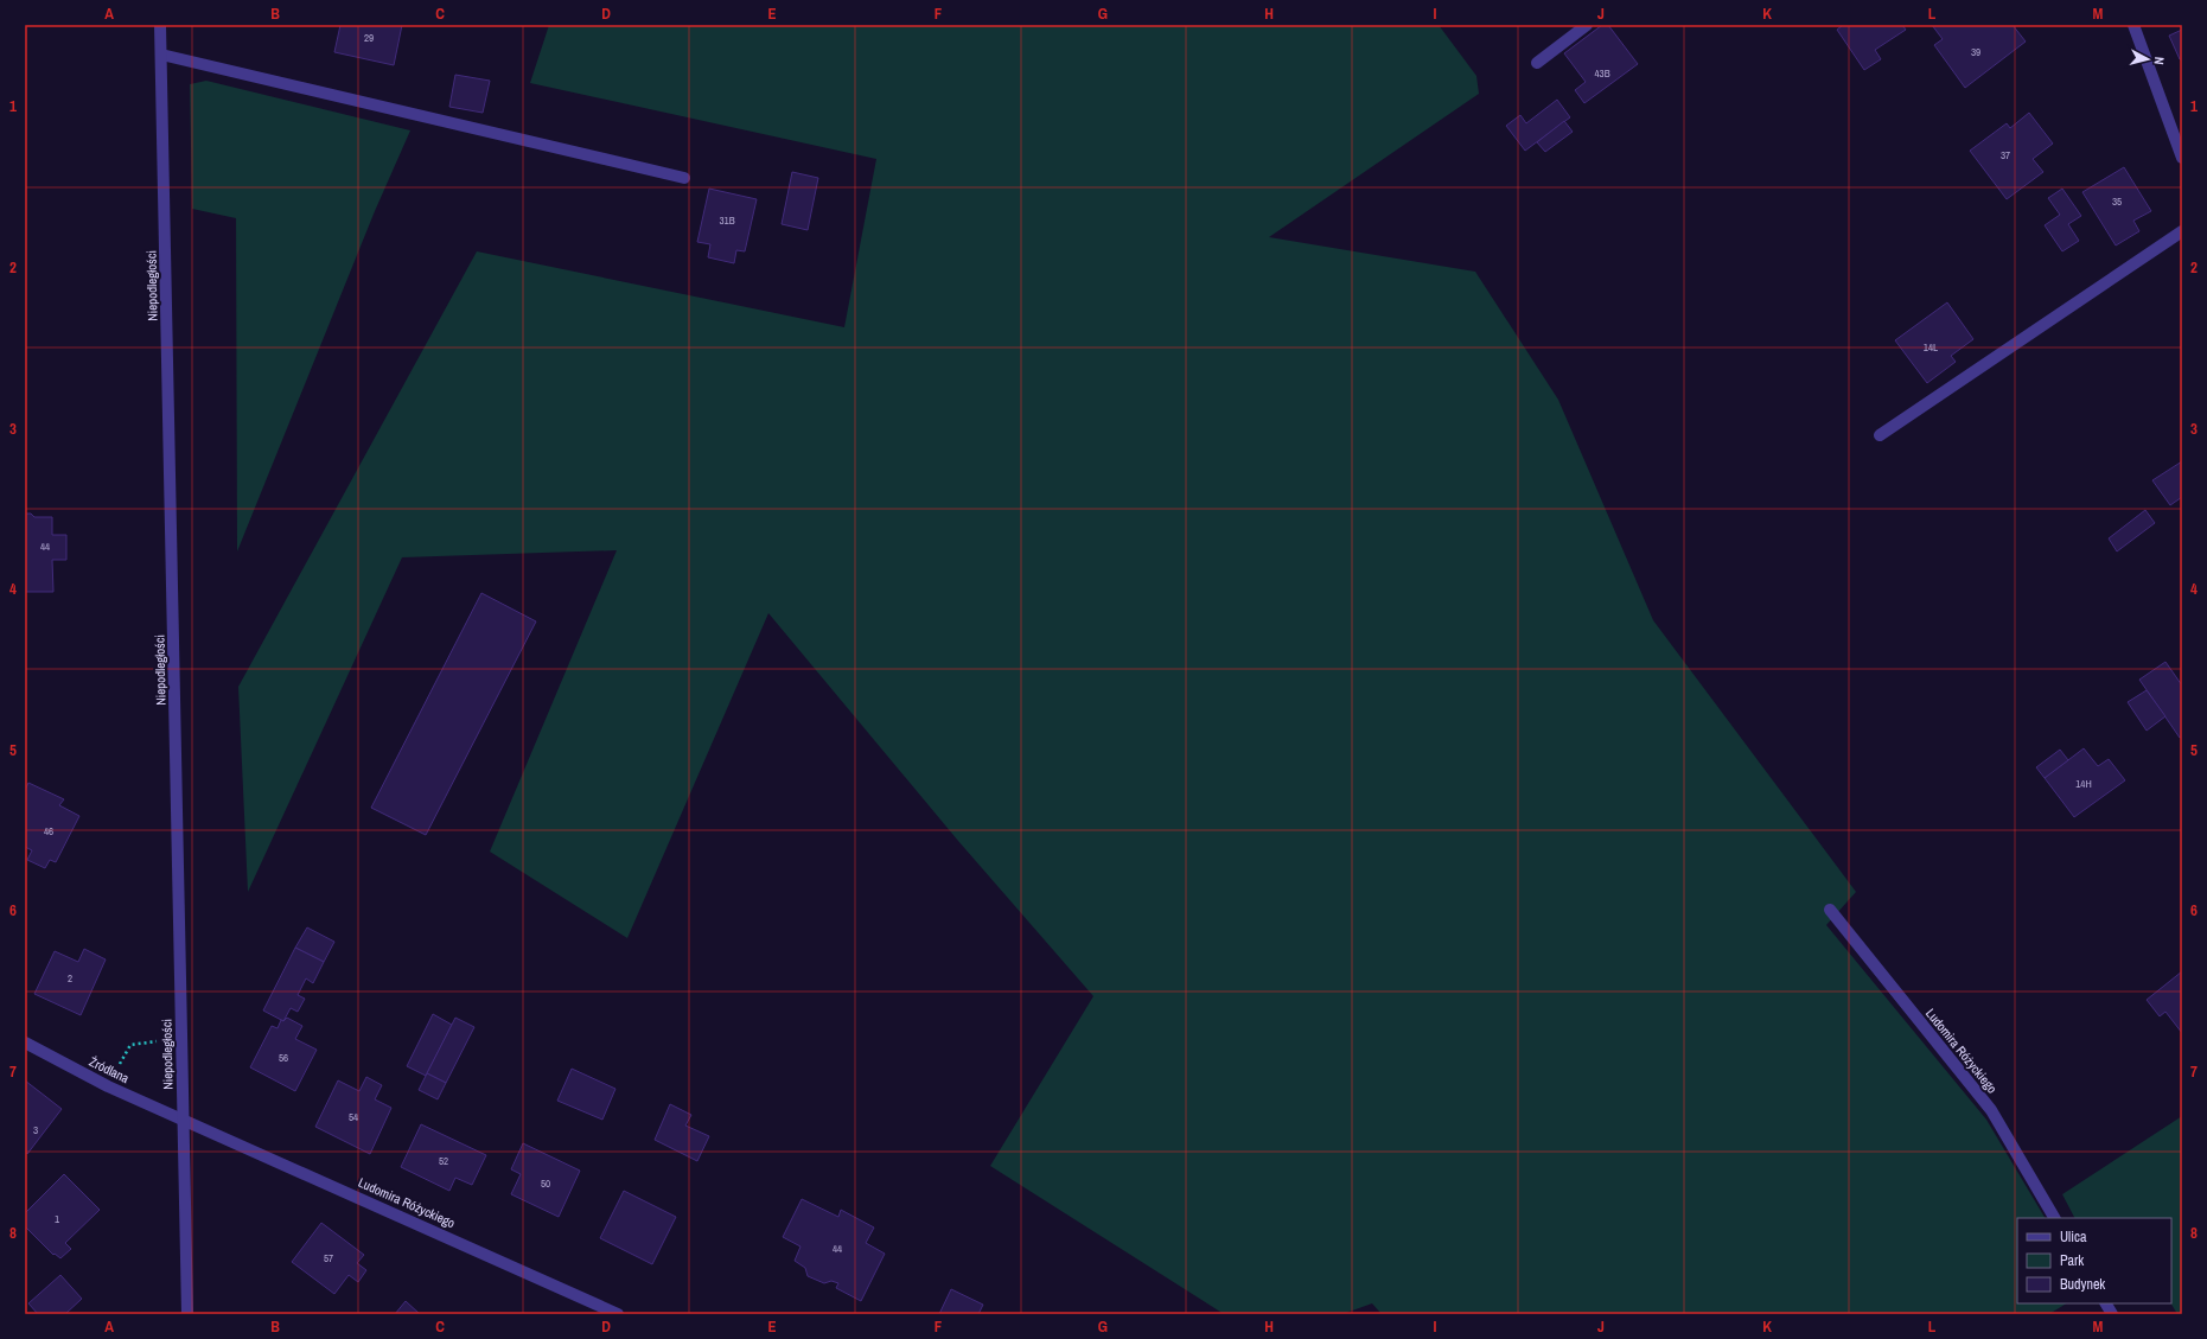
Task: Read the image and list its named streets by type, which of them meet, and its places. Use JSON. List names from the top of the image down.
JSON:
{
  "streets": {
    "street": ["Niepodległości", "Ludomira Różyckiego", "Źródlana"]
  },
  "crossings": [
    ["Niepodległości", "Ludomira Różyckiego"],
    ["Niepodległości", "Źródlana"],
    ["Ludomira Różyckiego", "Źródlana"]
  ],
  "house_numbers": [
    "29",
    "39",
    "43B",
    "37",
    "35",
    "31B",
    "14L",
    "44",
    "14H",
    "46",
    "2",
    "56",
    "54",
    "3",
    "52",
    "50",
    "1",
    "44",
    "57"
  ],
  "legend": ["Ulica", "Park", "Budynek"],
  "north": "right",
  "grid": {
    "columns": [
      "A",
      "B",
      "C",
      "D",
      "E",
      "F",
      "G",
      "H",
      "I",
      "J",
      "K",
      "L",
      "M"
    ],
    "rows": [
      "1",
      "2",
      "3",
      "4",
      "5",
      "6",
      "7",
      "8"
    ]
  }
}
